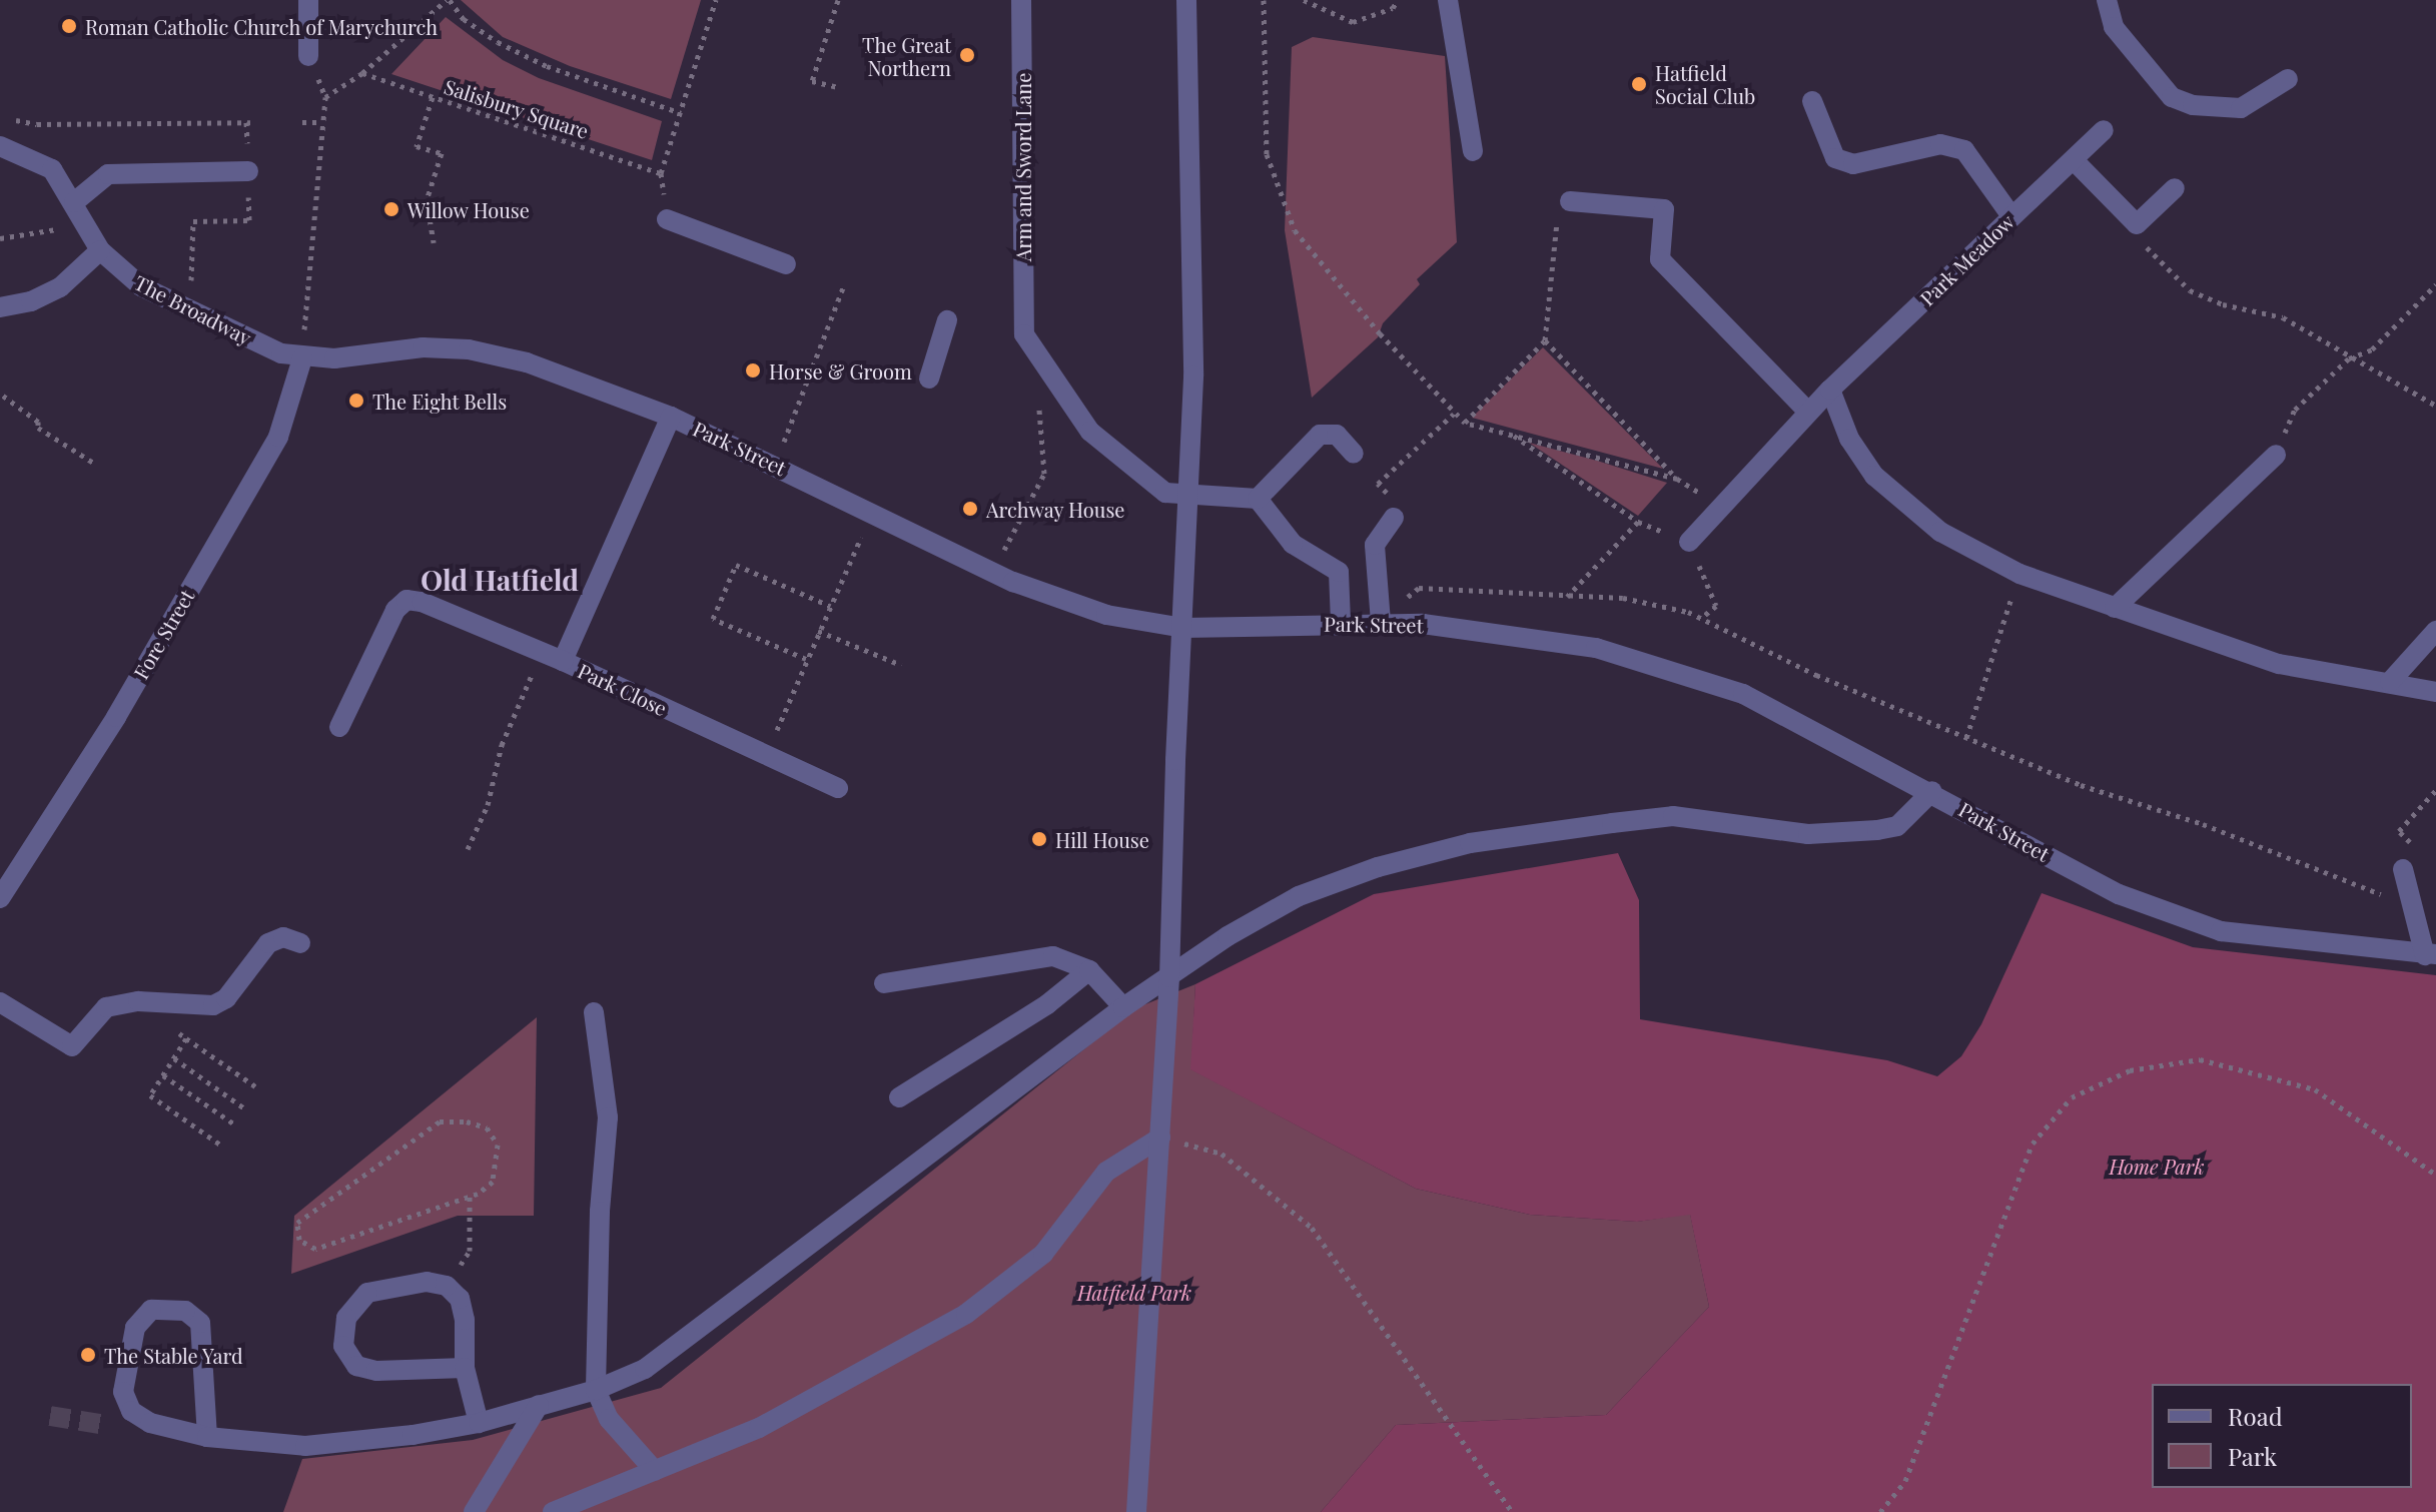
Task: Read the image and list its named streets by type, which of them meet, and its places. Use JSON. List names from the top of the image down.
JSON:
{
  "streets": {
    "street": [
      "Arm and Sword Lane",
      "Park Meadow",
      "The Broadway",
      "Park Street",
      "Fore Street",
      "Park Close"
    ],
    "path": ["Salisbury Square"]
  },
  "crossings": [
    ["The Broadway", "Park Street"],
    ["The Broadway", "Fore Street"],
    ["Park Street", "Fore Street"],
    ["Park Street", "Park Close"]
  ],
  "districts": ["Old Hatfield"],
  "parks": ["Home Park", "Hatfield Park"],
  "places": [
    "Roman Catholic Church of Marychurch",
    "The Great Northern",
    "Hatfield Social Club",
    "Willow House",
    "Horse & Groom",
    "The Eight Bells",
    "Archway House",
    "Hill House",
    "The Stable Yard"
  ],
  "legend": ["Road", "Park"]
}
